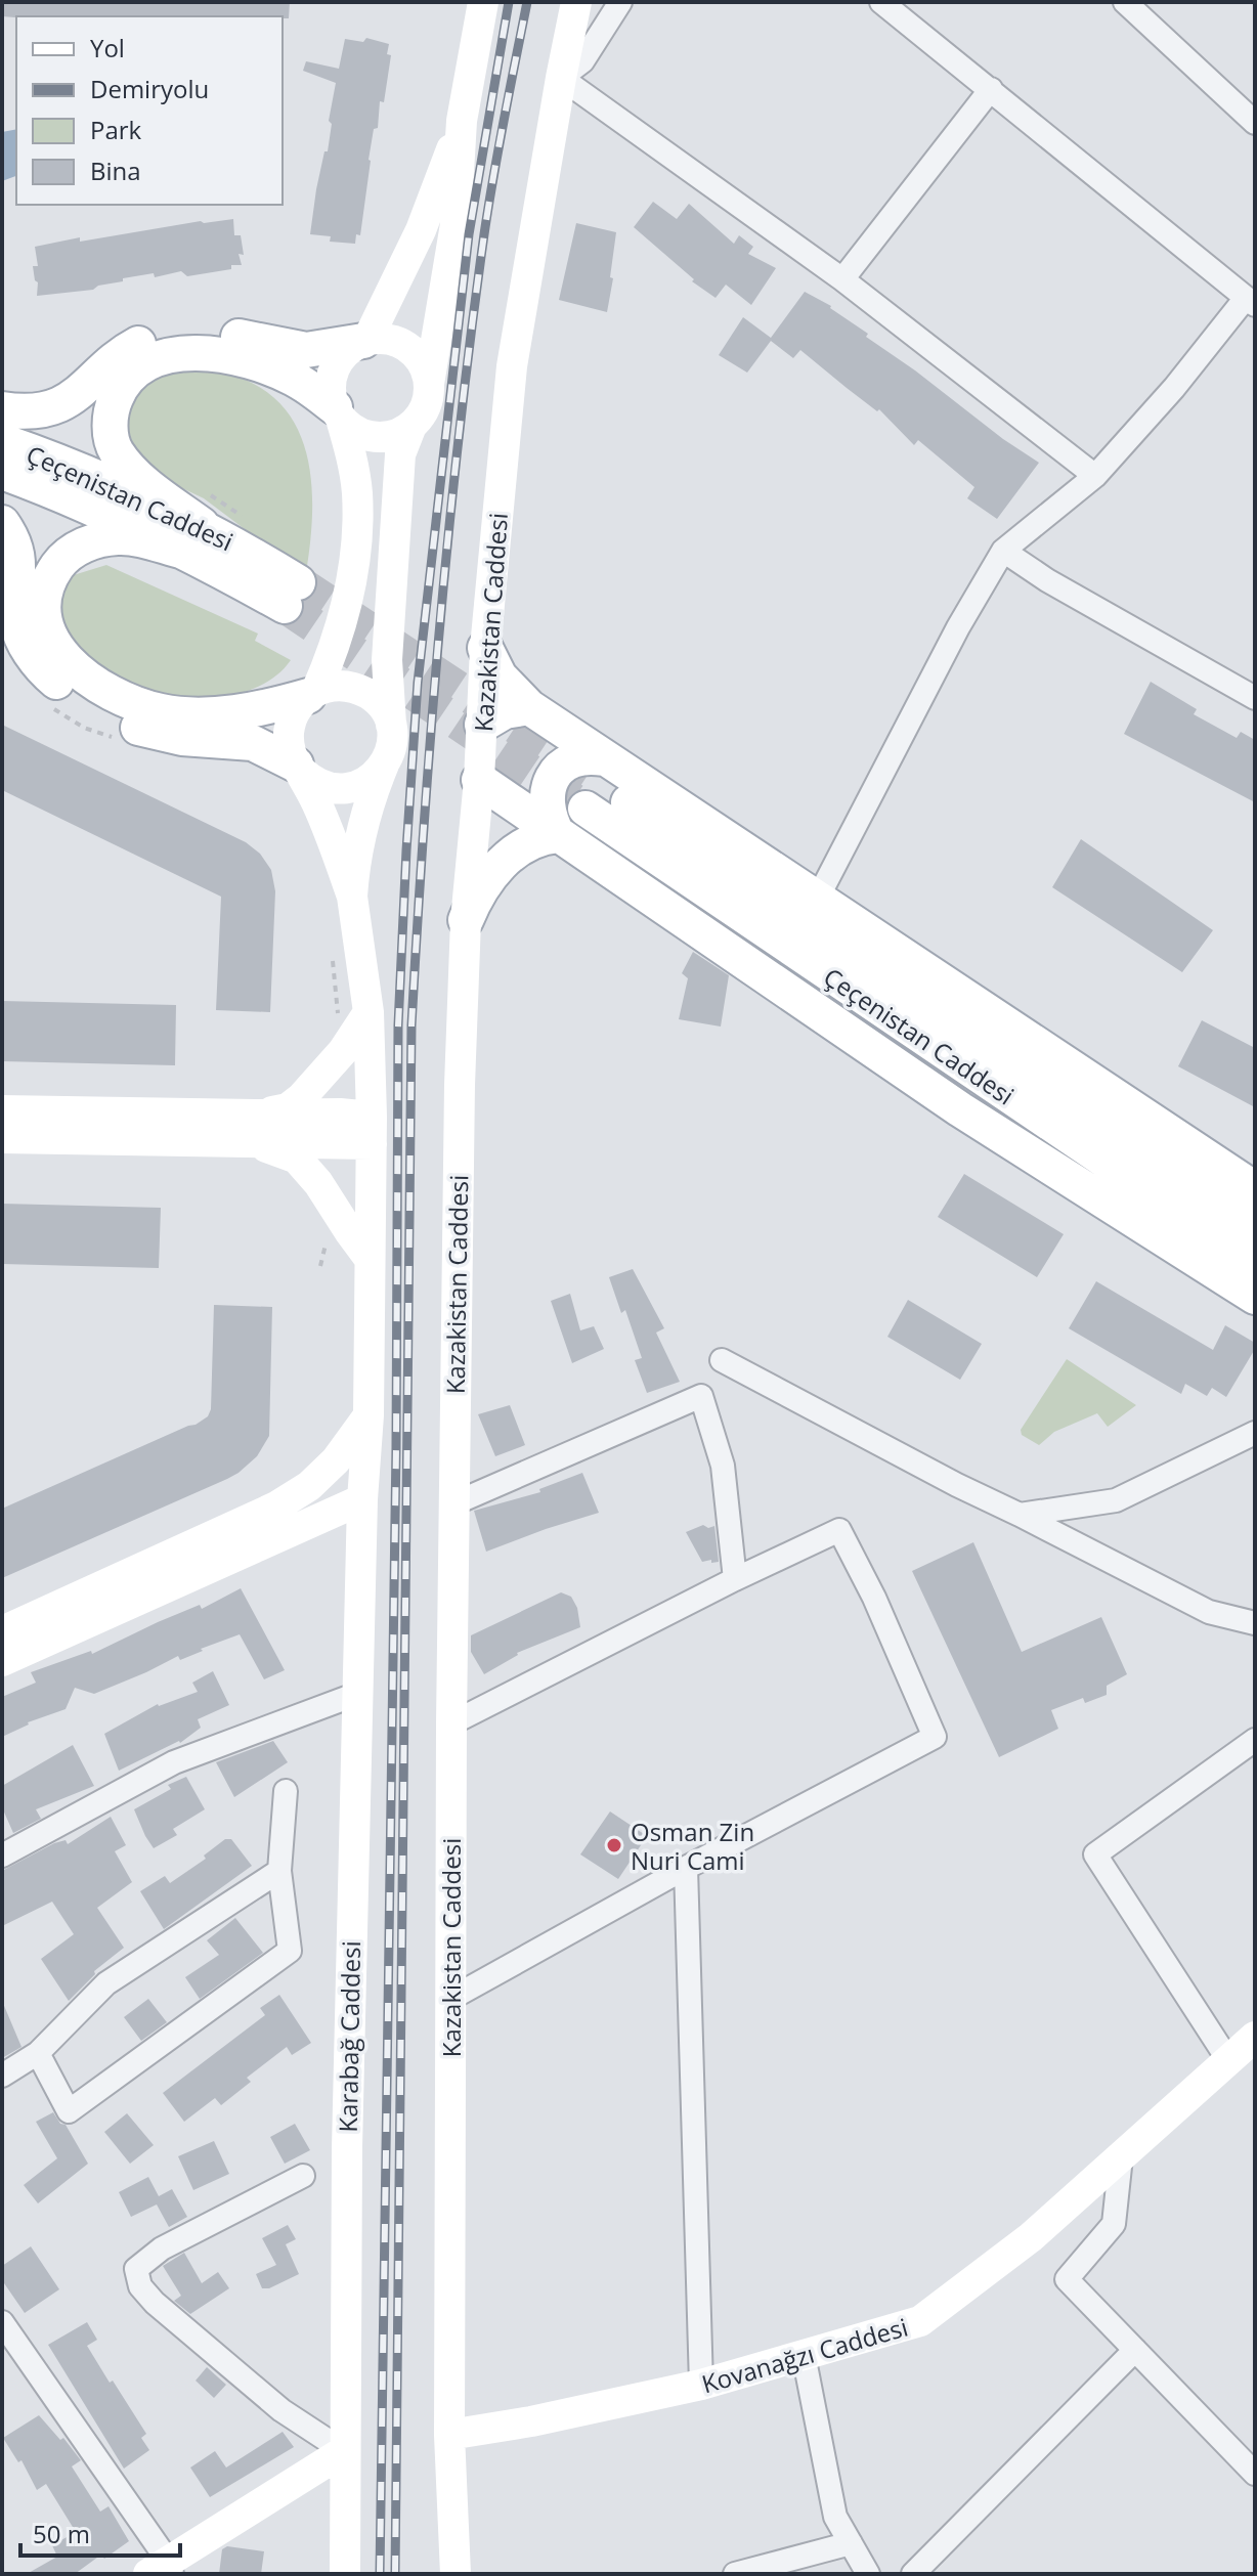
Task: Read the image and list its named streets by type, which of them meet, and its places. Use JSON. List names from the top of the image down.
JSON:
{
  "streets": {
    "main road": [
      "Çeçenistan Caddesi",
      "Kazakistan Caddesi",
      "Karabağ Caddesi",
      "Kovanağzı Caddesi"
    ]
  },
  "crossings": [
    ["Kazakistan Caddesi", "Kovanağzı Caddesi"]
  ],
  "places": ["Osman Zin Nuri Cami"],
  "legend": [
    "Yol",
    "Demiryolu",
    "Park",
    "Bina"
  ],
  "scale_bar": "50 m"
}
